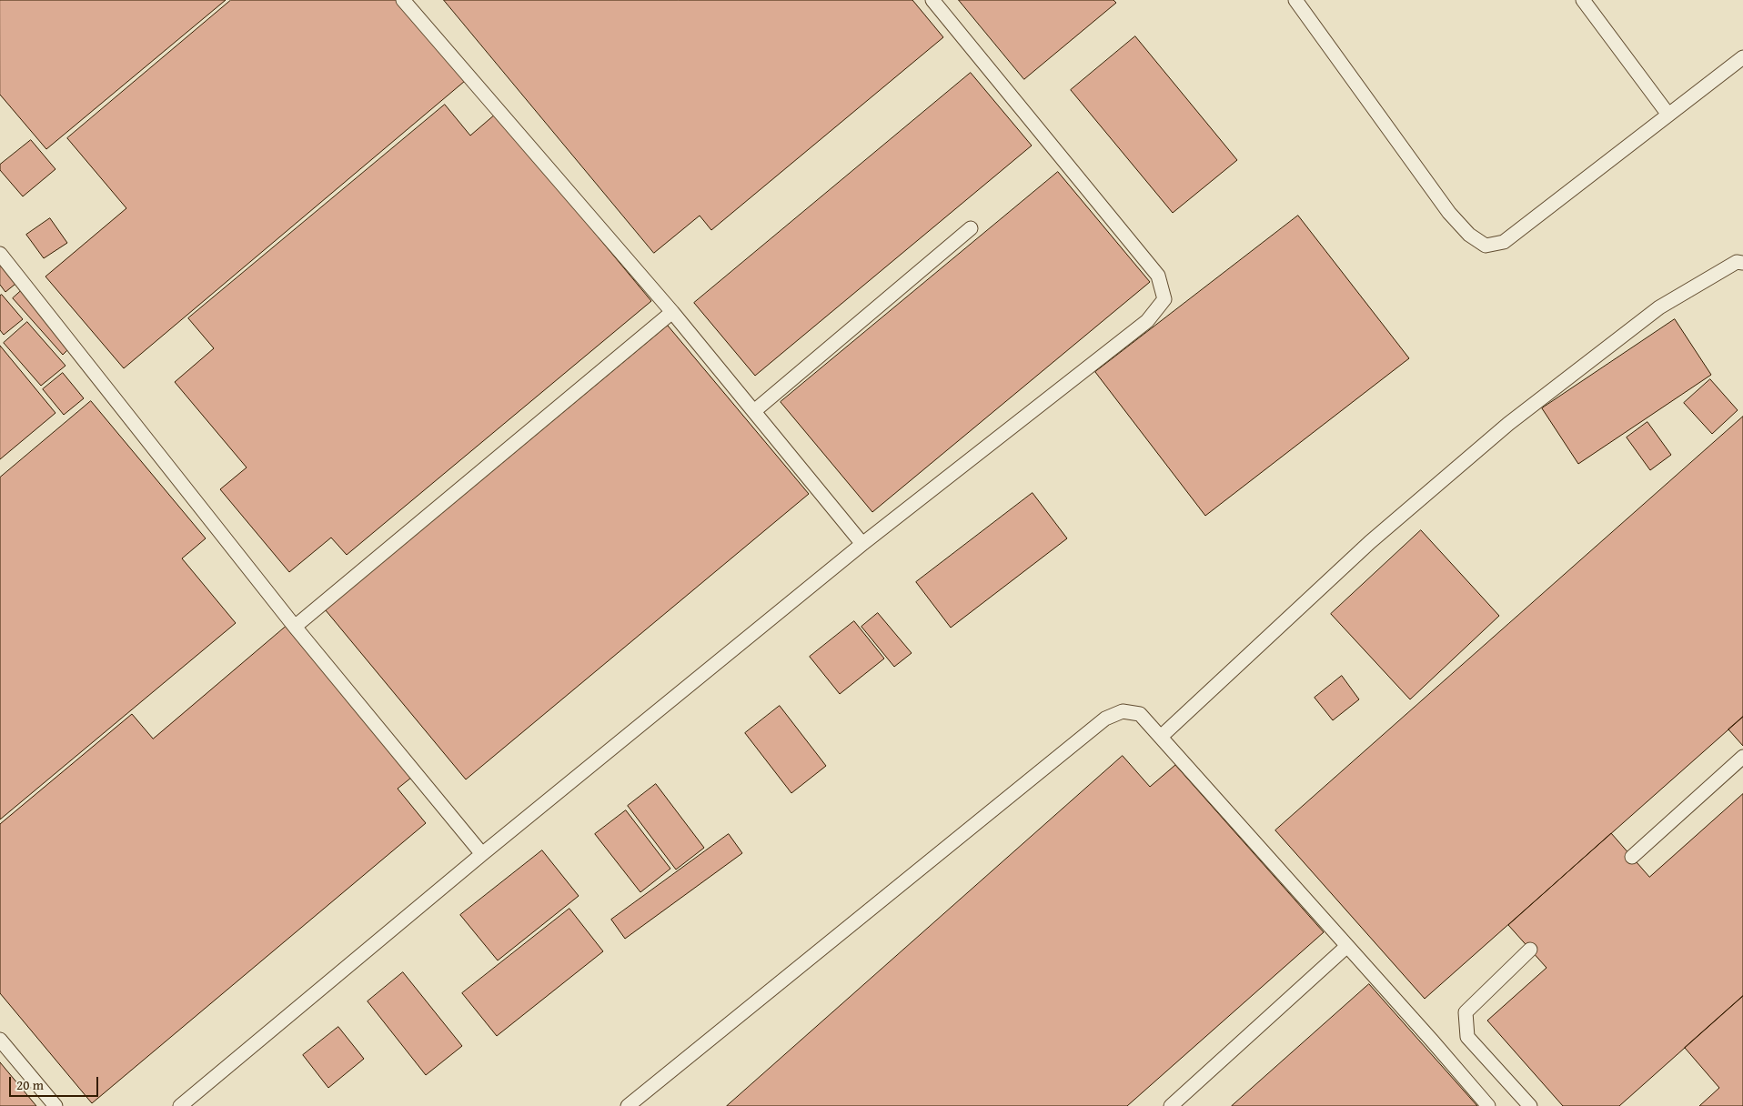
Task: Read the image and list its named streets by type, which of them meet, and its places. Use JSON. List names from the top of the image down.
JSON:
{
  "scale_bar": "20 m"
}
